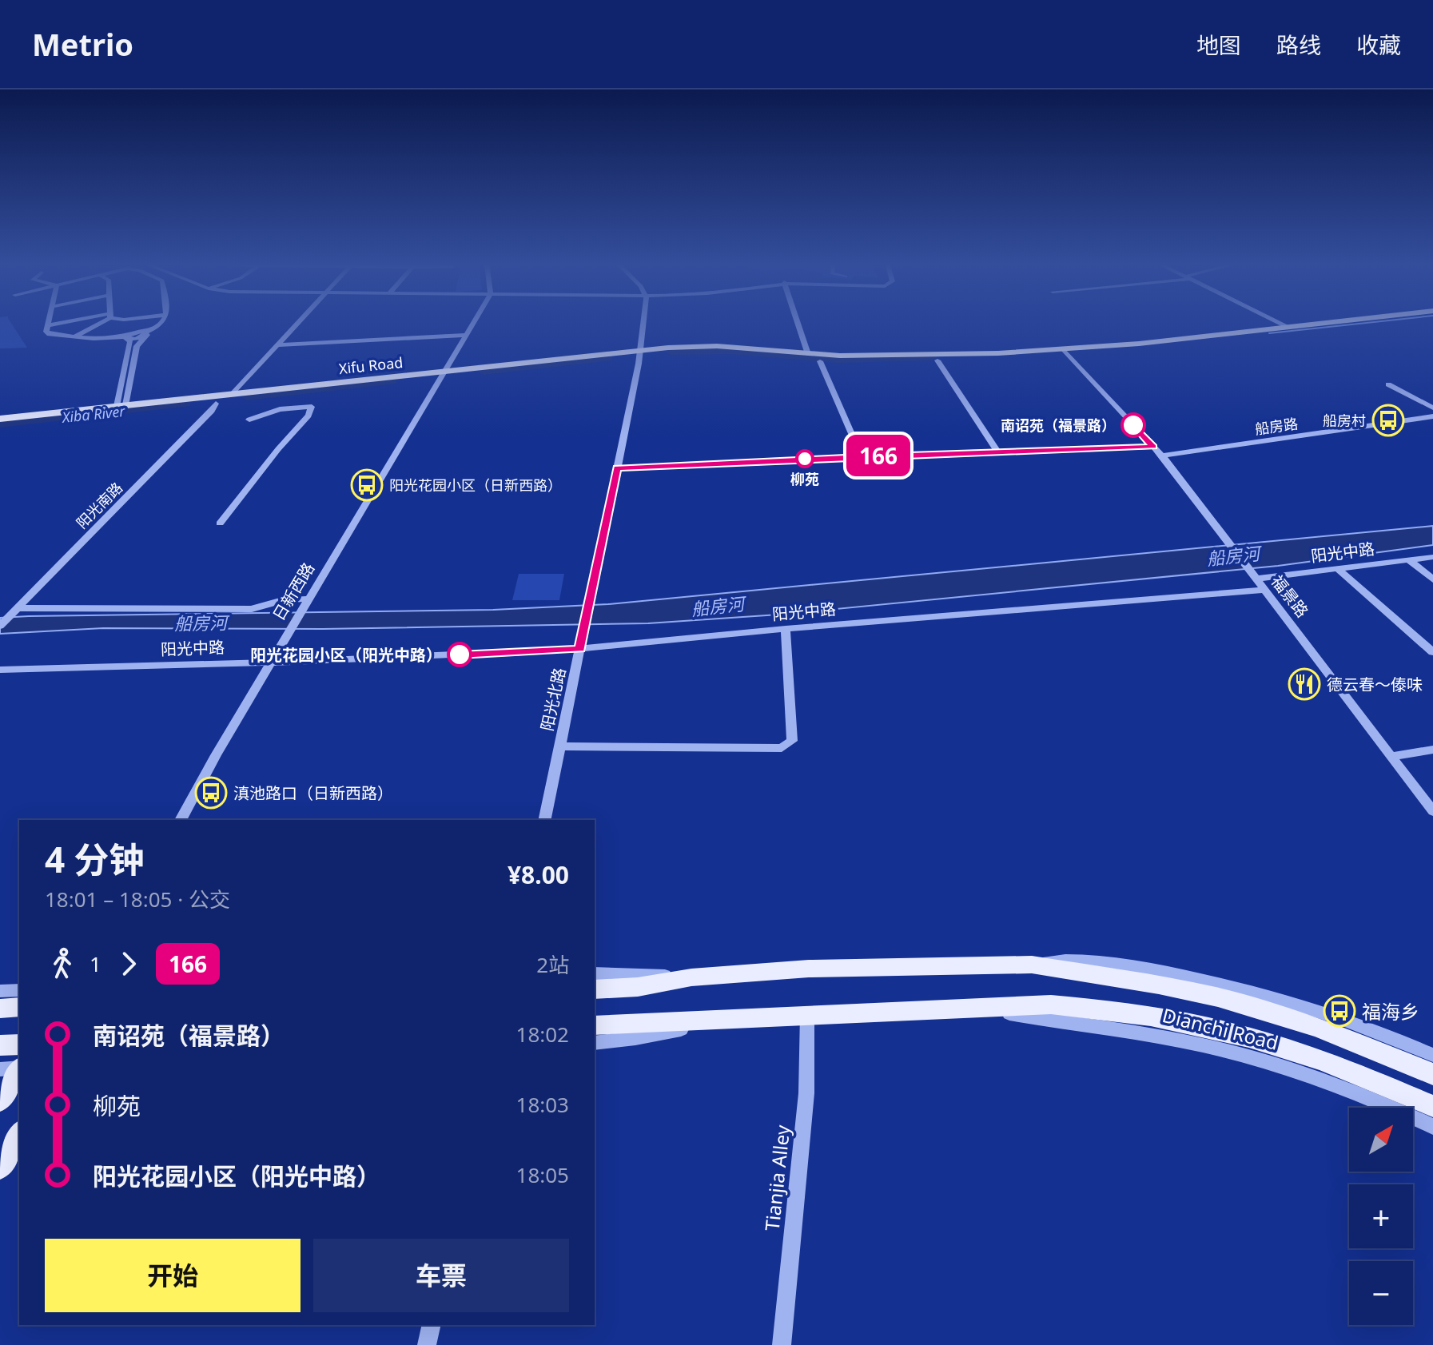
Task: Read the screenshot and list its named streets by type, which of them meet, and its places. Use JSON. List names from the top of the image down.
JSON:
{
  "streets": {
    "main road": ["Xifu Road", "Dianchi Road"],
    "street": [
      "船房路",
      "阳光南路",
      "阳光中路",
      "日新西路",
      "福景路",
      "阳光北路",
      "Tianjia Alley"
    ]
  },
  "crossings": [
    ["Xifu Road", "阳光南路"],
    ["Xifu Road", "日新西路"],
    ["Xifu Road", "福景路"],
    ["Xifu Road", "阳光北路"],
    ["船房路", "福景路"],
    ["阳光中路", "日新西路"],
    ["阳光中路", "福景路"],
    ["阳光中路", "阳光北路"],
    ["Dianchi Road", "Tianjia Alley"]
  ],
  "water": ["Xiba River", "船房河"],
  "places": {
    "bus stop": [
      "船房村",
      "阳光花园小区（日新西路）",
      "滇池路口（日新西路）",
      "福海乡"
    ],
    "other": ["南诏苑（福景路）", "柳苑", "阳光花园小区（阳光中路）"],
    "restaurant": ["德云春～傣味"]
  },
  "lines": ["bus line 166"],
  "north": "top right",
  "page": {
    "header": "Metrio",
    "nav": ["地图", "路线", "收藏"],
    "on_map": "166",
    "heading": ["4 分钟", "18:01 – 18:05 · 公交", "¥8.00"],
    "legs": ["1", "166", "2站"],
    "list": [
      {
        "name": "南诏苑（福景路）",
        "value": "18:02"
      },
      {
        "name": "柳苑",
        "value": "18:03"
      },
      {
        "name": "阳光花园小区（阳光中路）",
        "value": "18:05"
      }
    ],
    "map_buttons": ["+", "−"],
    "buttons": ["开始", "车票"]
  }
}
